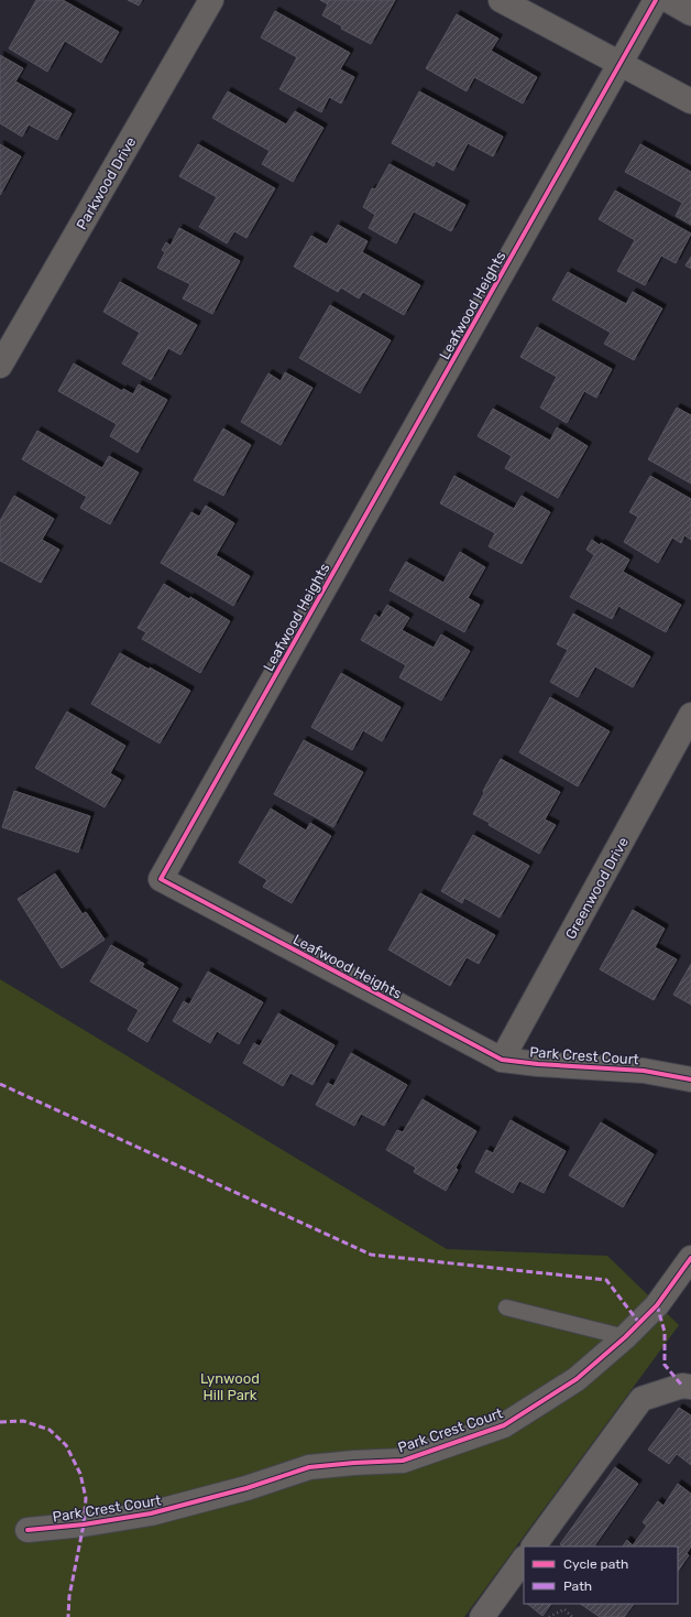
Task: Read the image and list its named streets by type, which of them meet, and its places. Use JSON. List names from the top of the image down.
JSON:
{
  "streets": {
    "street": [
      "Parkwood Drive",
      "Leafwood Heights",
      "Greenwood Drive",
      "Park Crest Court"
    ]
  },
  "crossings": [
    ["Leafwood Heights", "Greenwood Drive"],
    ["Leafwood Heights", "Park Crest Court"],
    ["Greenwood Drive", "Park Crest Court"]
  ],
  "parks": ["Lynwood Hill Park"],
  "legend": ["Cycle path", "Path"]
}
